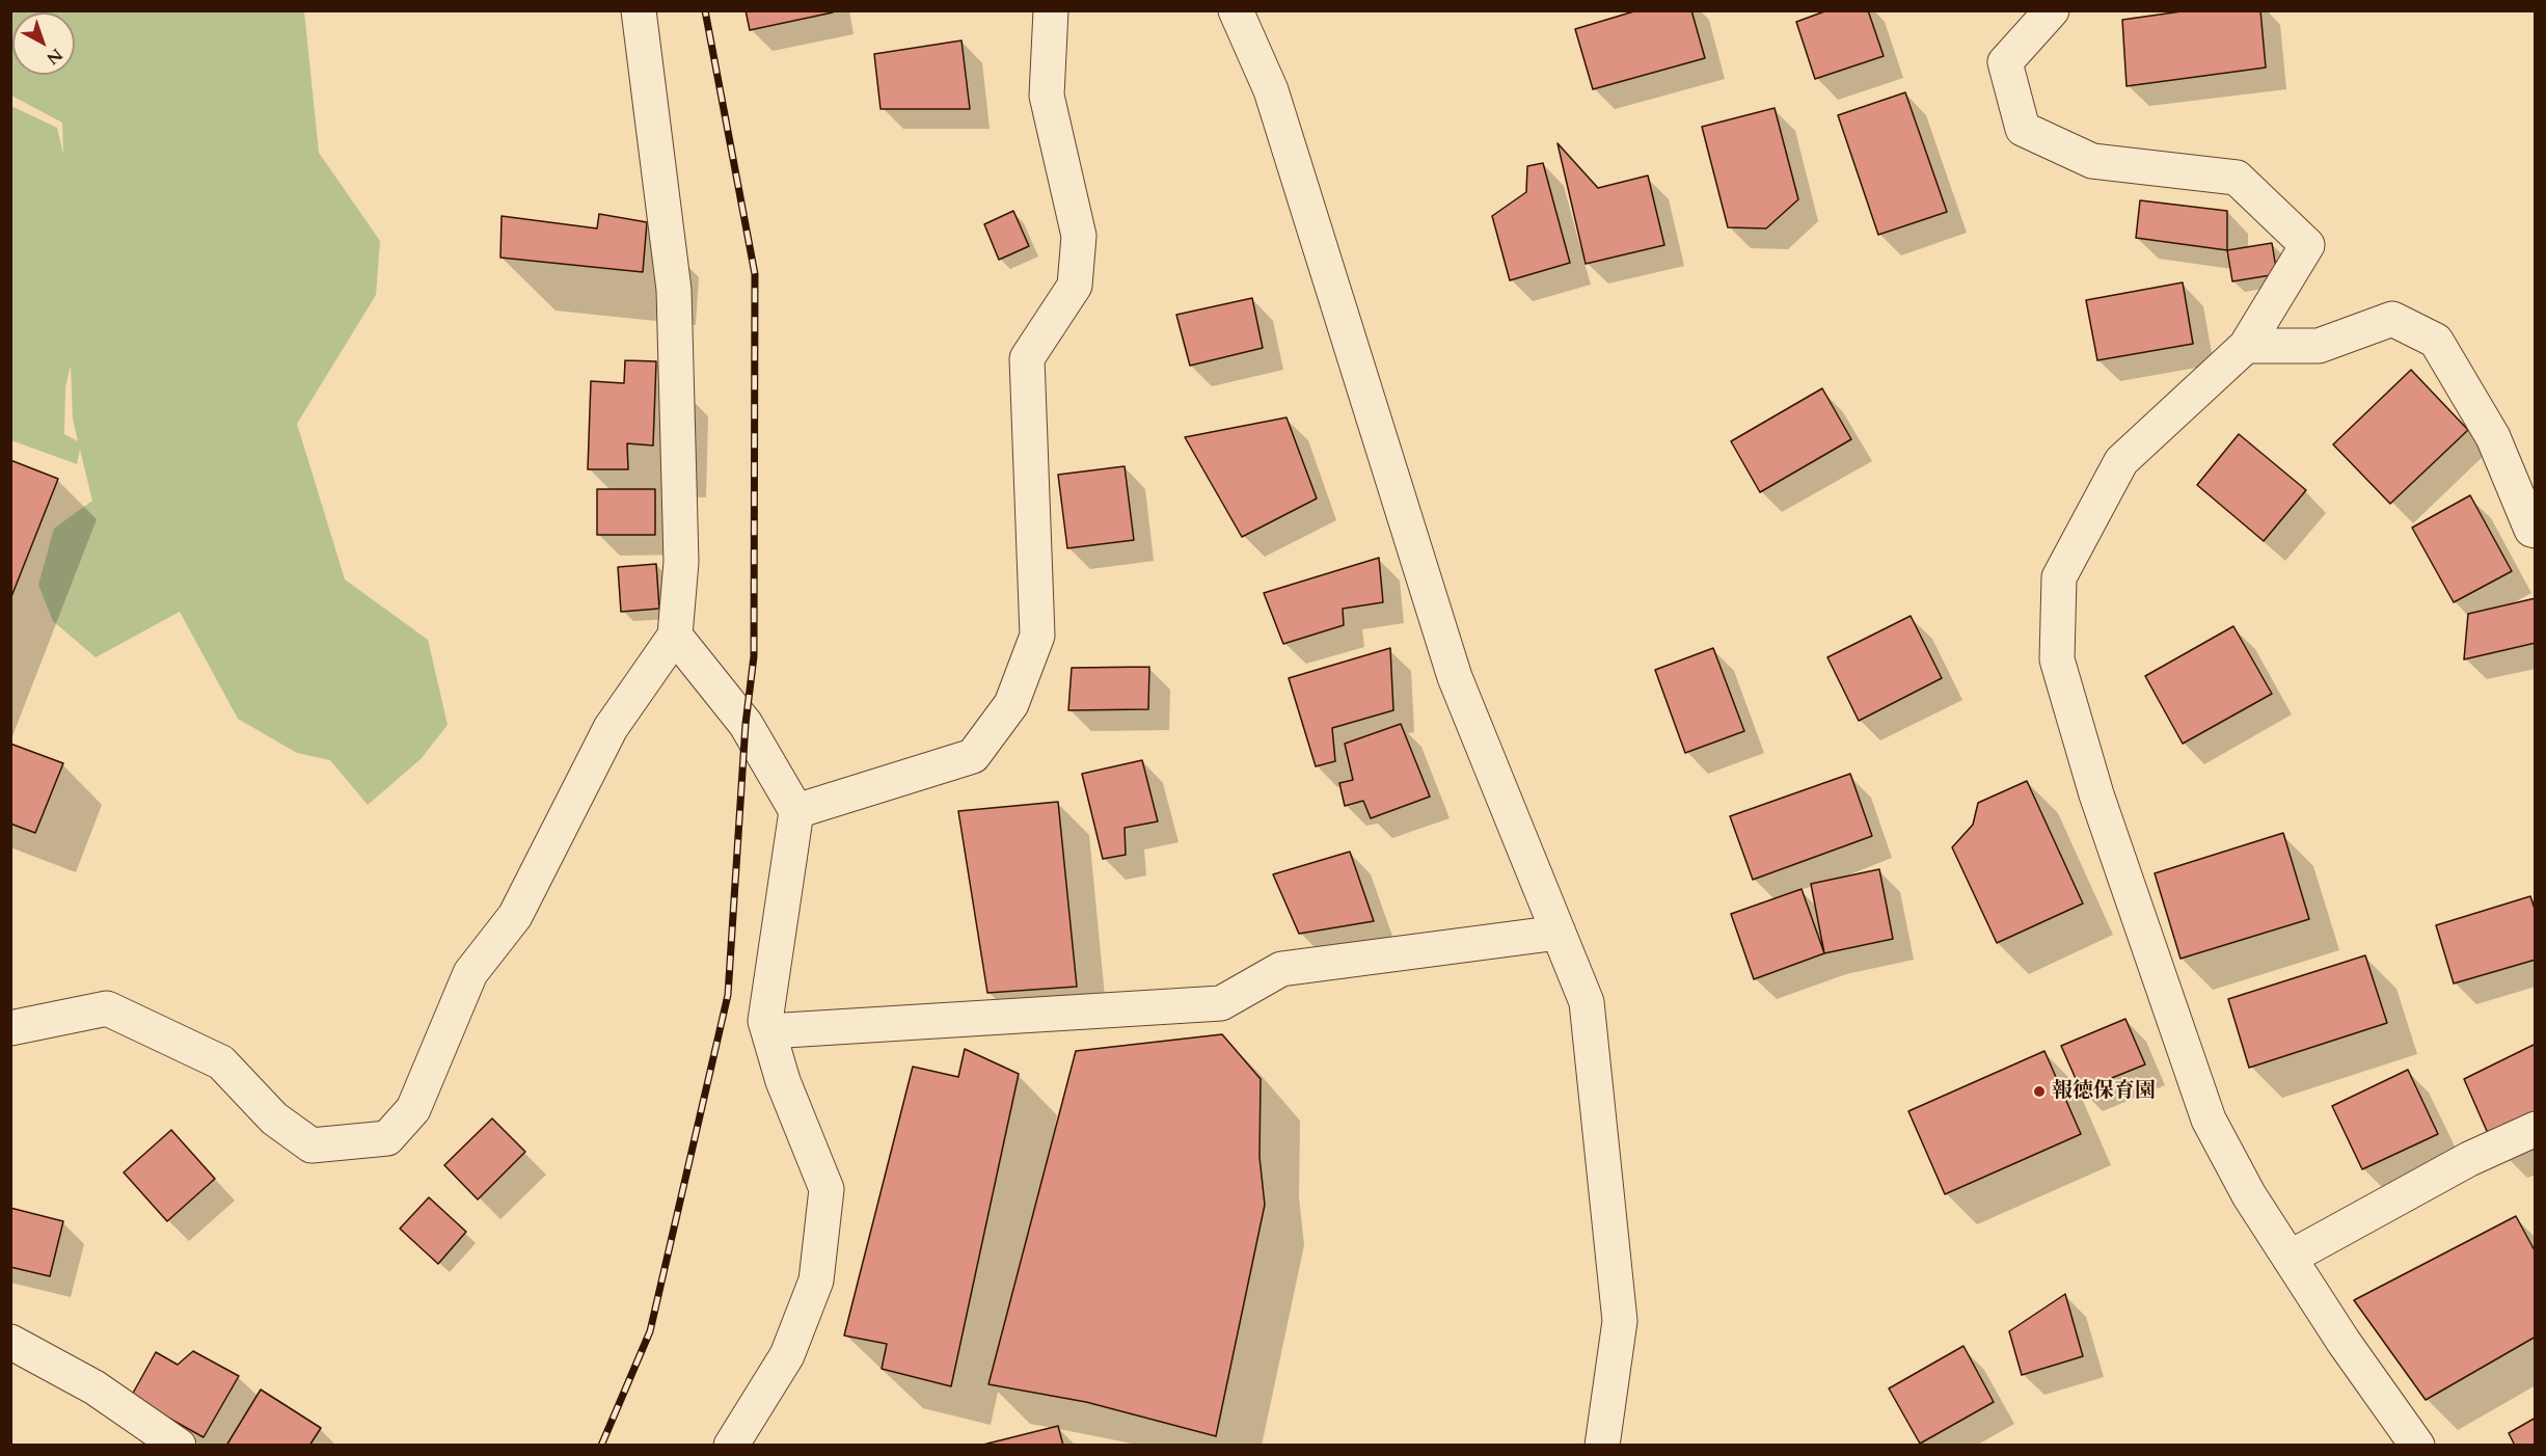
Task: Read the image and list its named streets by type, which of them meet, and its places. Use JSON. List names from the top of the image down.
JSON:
{
  "places": ["報徳保育園"],
  "north": "bottom right"
}
